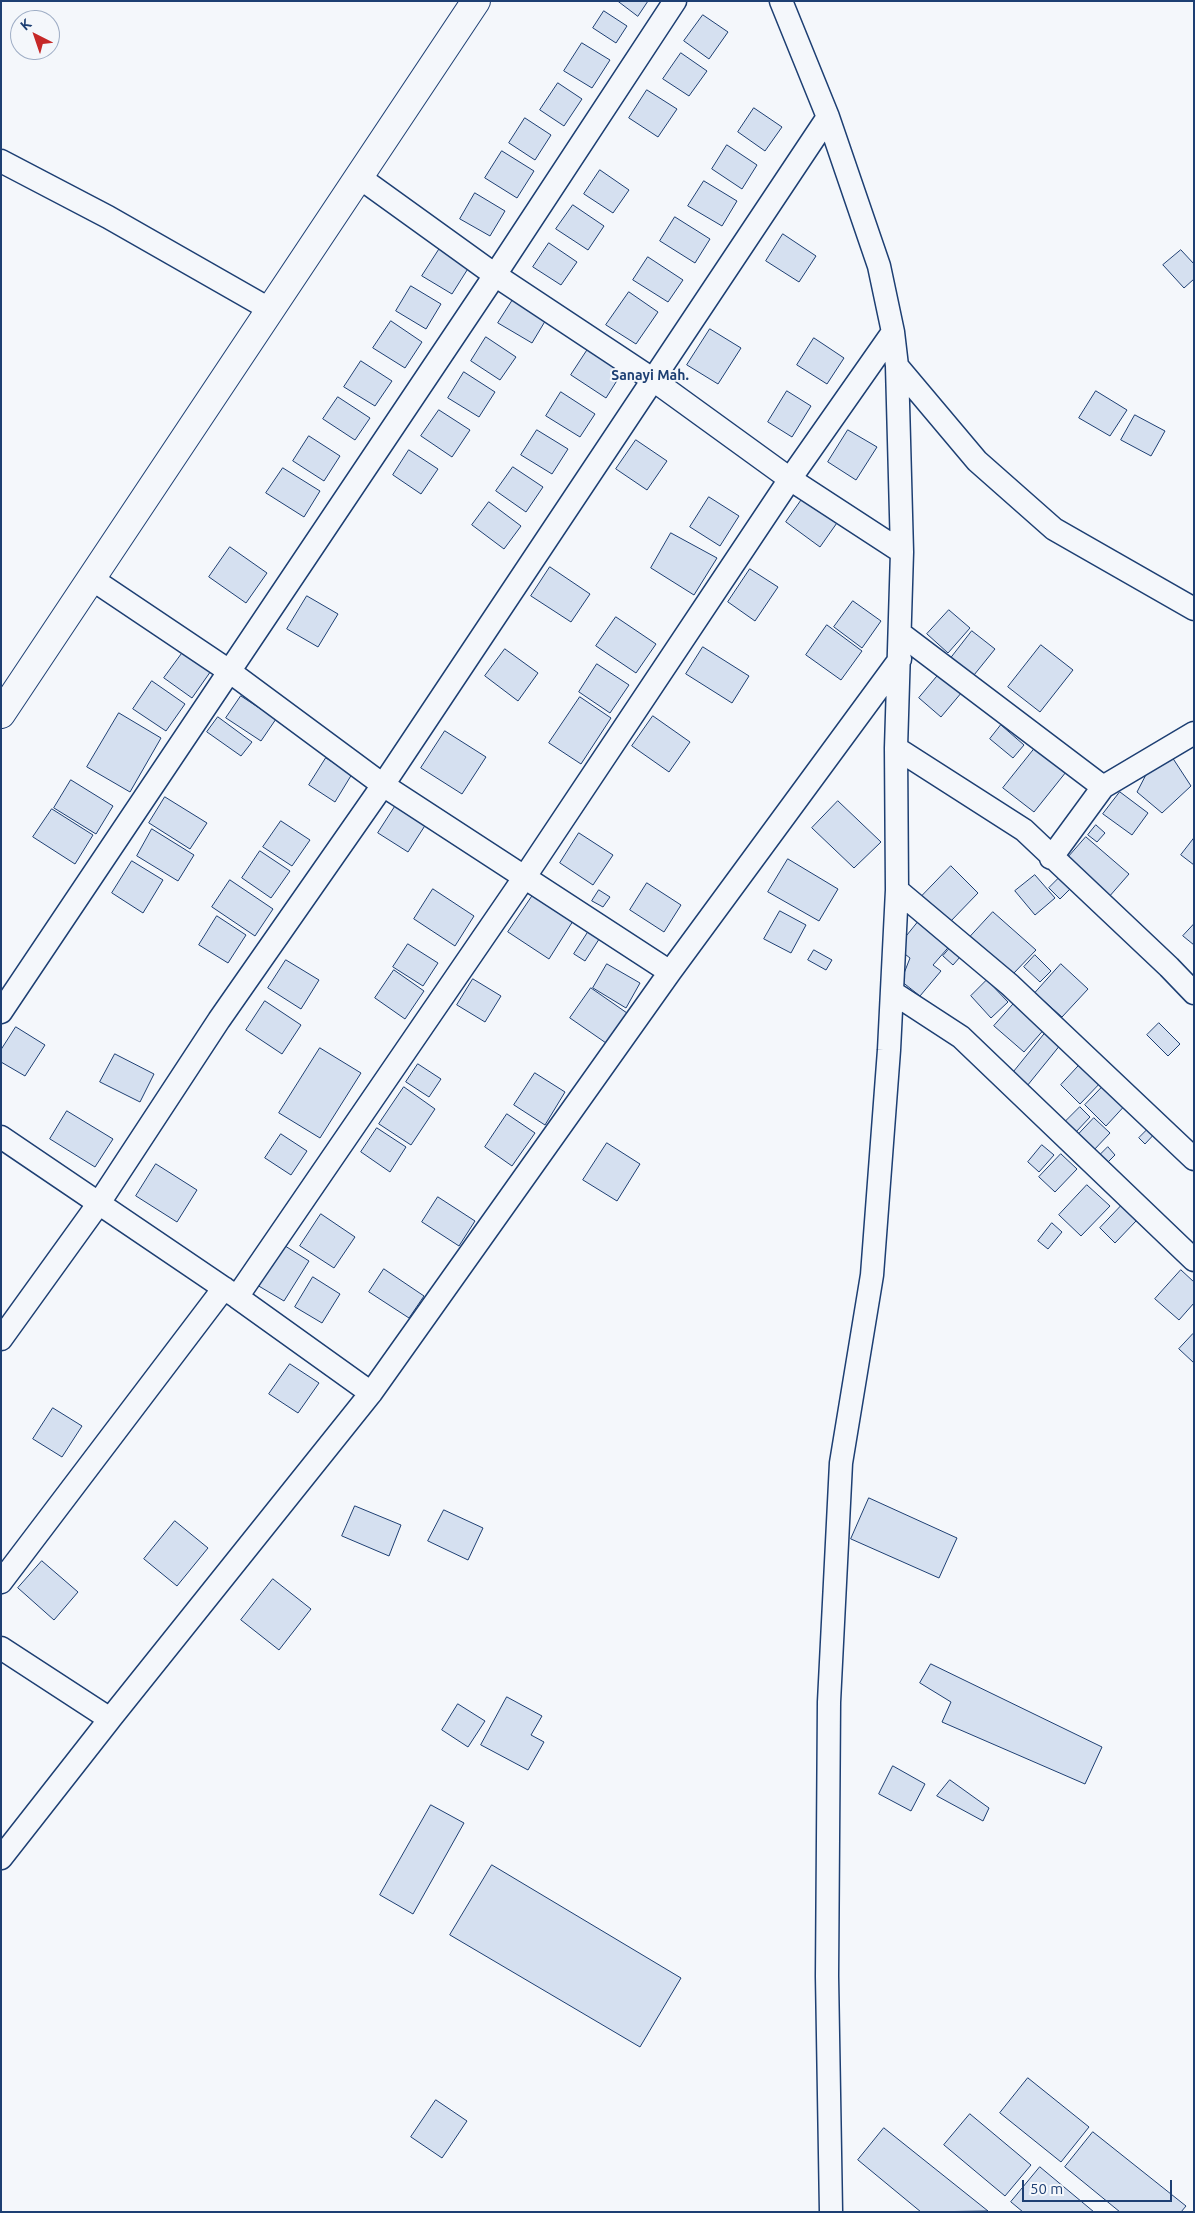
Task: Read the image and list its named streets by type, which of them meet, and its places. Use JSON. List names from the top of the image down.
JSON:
{
  "districts": ["Sanayi Mah."],
  "scale_bar": "50 m",
  "north": "top left"
}
